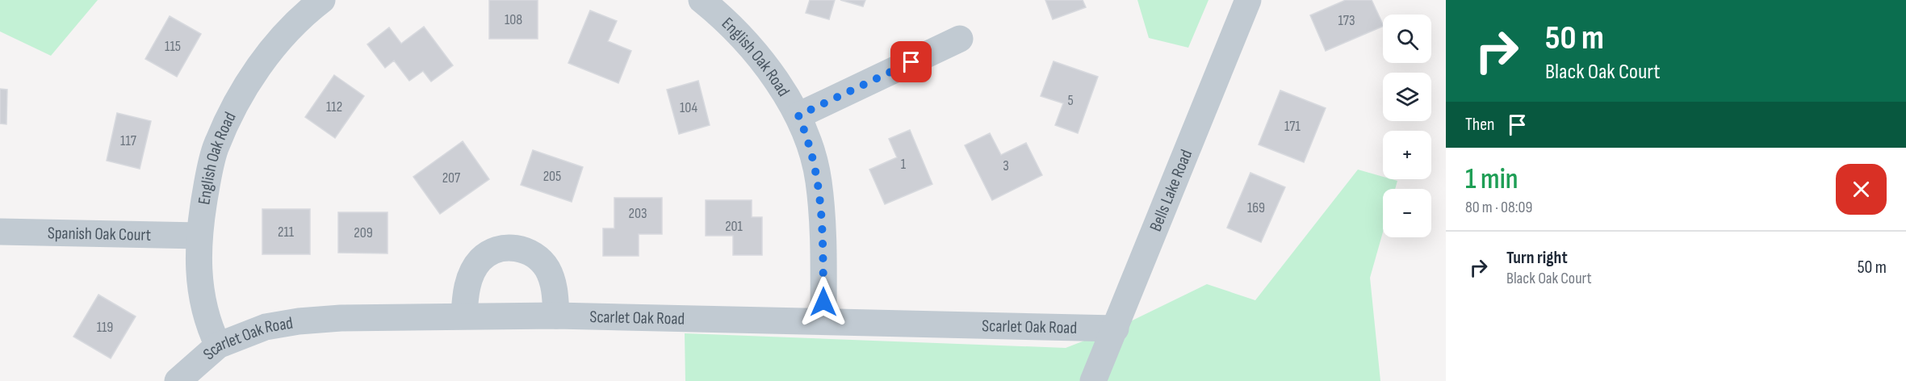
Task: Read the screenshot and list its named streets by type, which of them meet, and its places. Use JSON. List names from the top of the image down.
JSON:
{
  "streets": {
    "street": [
      "English Oak Road",
      "Bells Lake Road",
      "Spanish Oak Court",
      "Scarlet Oak Road"
    ]
  },
  "crossings": [
    ["English Oak Road", "Spanish Oak Court"],
    ["English Oak Road", "Scarlet Oak Road"],
    ["Bells Lake Road", "Scarlet Oak Road"]
  ],
  "house_numbers": [
    "108",
    "173",
    "115",
    "5",
    "112",
    "104",
    "171",
    "117",
    "1",
    "3",
    "205",
    "207",
    "169",
    "203",
    "201",
    "211",
    "209",
    "119"
  ],
  "page": {
    "turn": ["50 m", "Black Oak Court"],
    "map_buttons": ["+", "−"],
    "then": "Then",
    "heading": ["1 min", "80 m · 08:09"],
    "list": [
      {
        "name": "Turn right",
        "note": "Black Oak Court",
        "value": "50 m"
      }
    ]
  }
}
